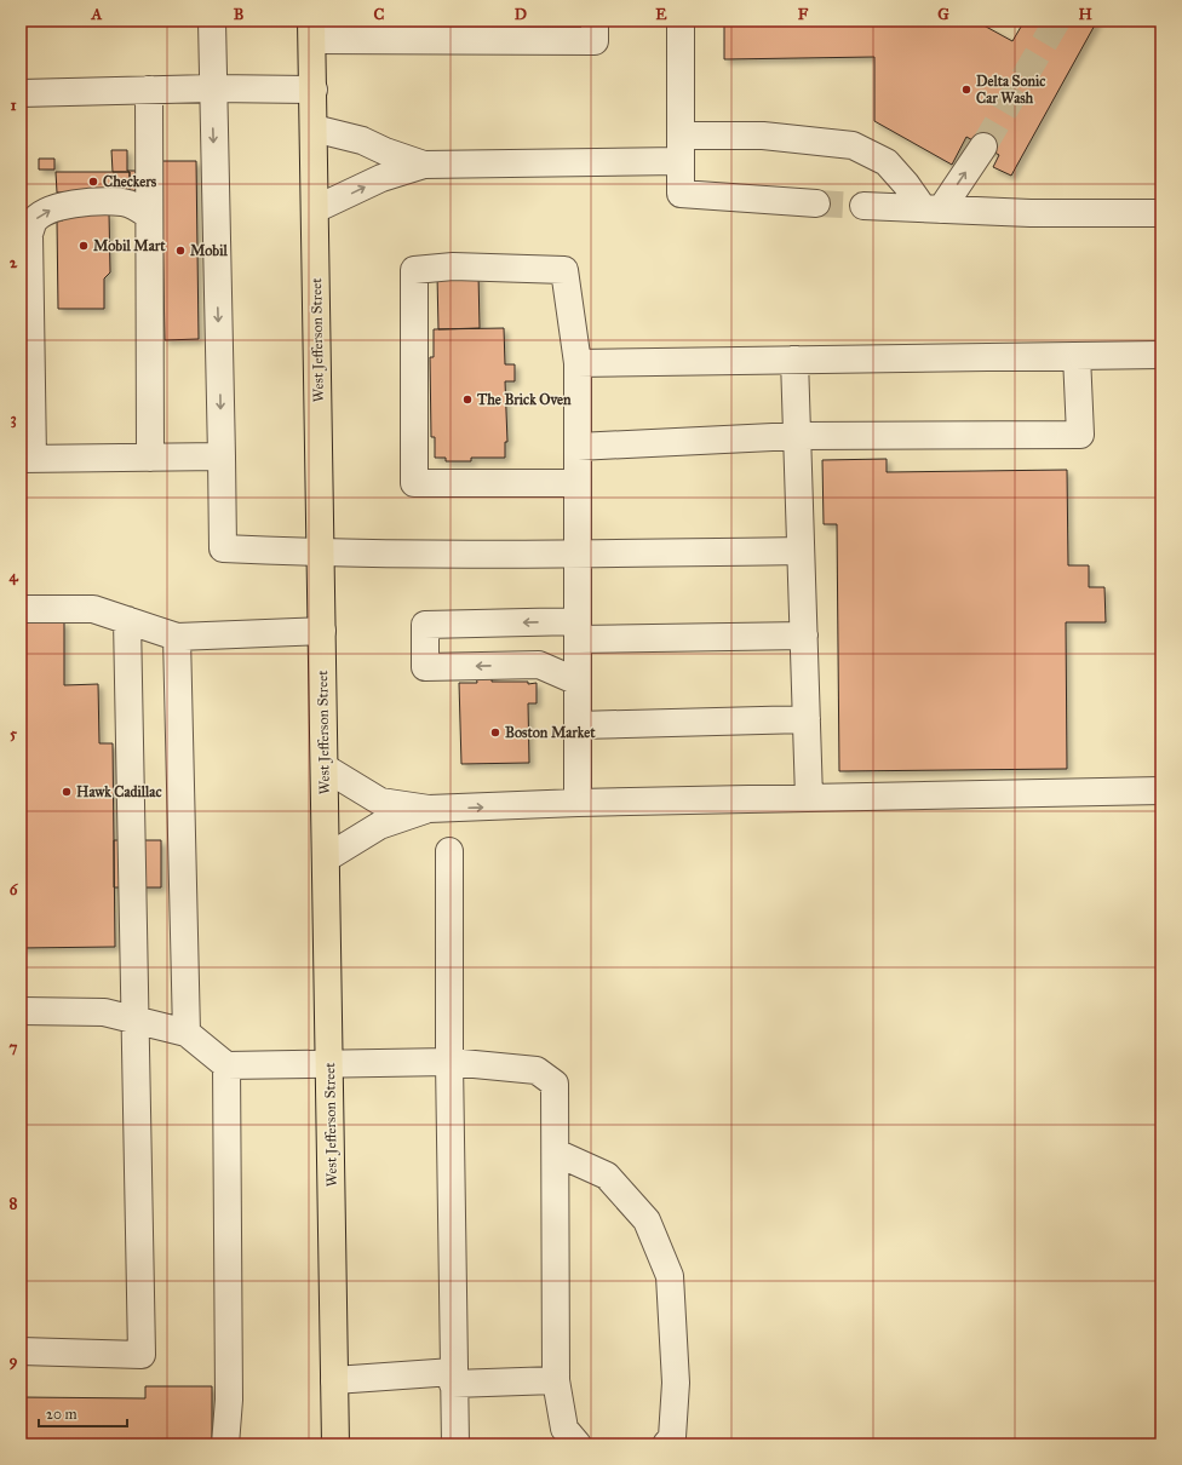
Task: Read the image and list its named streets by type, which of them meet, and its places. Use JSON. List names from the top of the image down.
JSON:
{
  "streets": {
    "main road": ["West Jefferson Street"]
  },
  "places": [
    "Delta Sonic Car Wash",
    "Checkers",
    "Mobil Mart",
    "Mobil",
    "The Brick Oven",
    "Boston Market",
    "Hawk Cadillac"
  ],
  "scale_bar": "20 m",
  "grid": {
    "columns": [
      "A",
      "B",
      "C",
      "D",
      "E",
      "F",
      "G",
      "H"
    ],
    "rows": [
      "1",
      "2",
      "3",
      "4",
      "5",
      "6",
      "7",
      "8",
      "9"
    ]
  }
}
